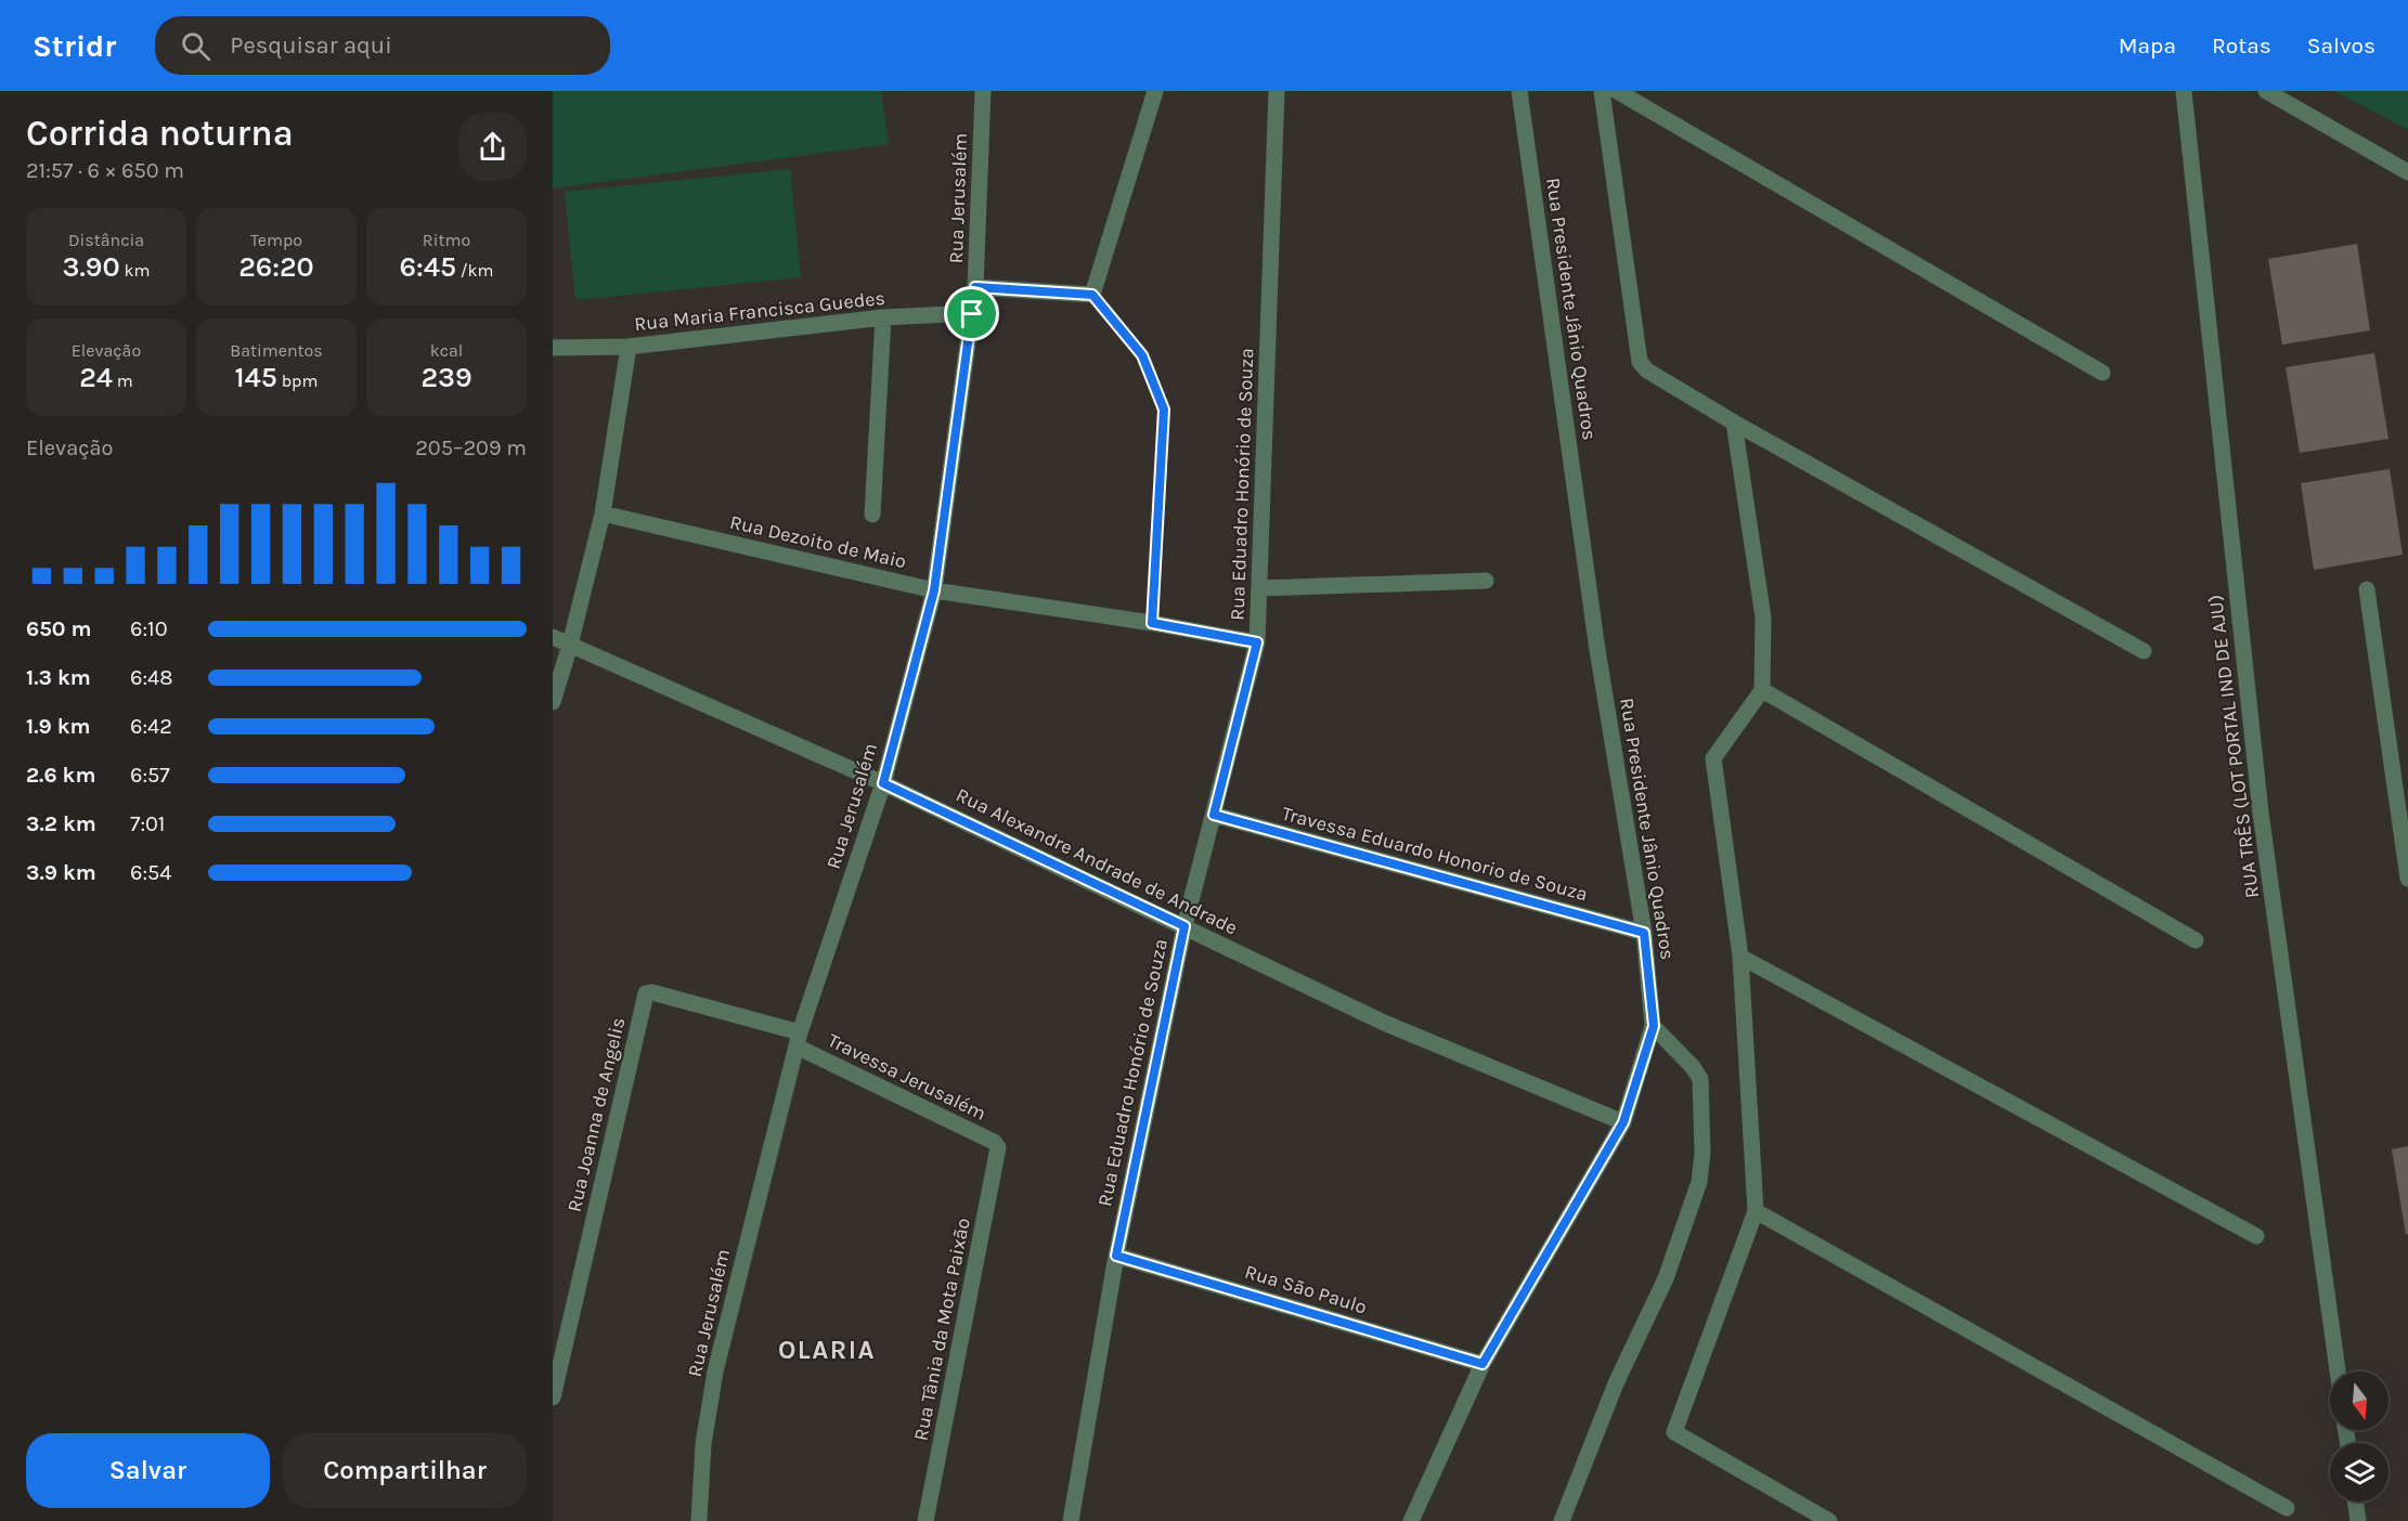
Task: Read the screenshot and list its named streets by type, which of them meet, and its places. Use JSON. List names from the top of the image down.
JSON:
{
  "streets": {
    "street": [
      "Rua Jerusalém",
      "Rua Presidente Jânio Quadros",
      "Rua Maria Francisca Guedes",
      "Rua Eduadro Honório de Souza",
      "Rua Dezoito de Maio",
      "RUA TRÊS (LOT PORTAL IND DE AJU)",
      "Travessa Eduardo Honorio de Souza",
      "Rua Alexandre Andrade de Andrade",
      "Travessa Jerusalém",
      "Rua Joanna de Angelis",
      "Rua São Paulo",
      "Rua Tânia da Mota Paixão"
    ]
  },
  "crossings": [
    ["Rua Jerusalém", "Rua Maria Francisca Guedes"],
    ["Rua Jerusalém", "Rua Dezoito de Maio"],
    ["Rua Jerusalém", "Rua Alexandre Andrade de Andrade"],
    ["Rua Jerusalém", "Travessa Jerusalém"],
    ["Rua Presidente Jânio Quadros", "Travessa Eduardo Honorio de Souza"],
    ["Rua Presidente Jânio Quadros", "Rua Alexandre Andrade de Andrade"],
    ["Rua Presidente Jânio Quadros", "Rua São Paulo"],
    ["Rua Eduadro Honório de Souza", "Rua Dezoito de Maio"],
    ["Rua Eduadro Honório de Souza", "Travessa Eduardo Honorio de Souza"],
    ["Rua Eduadro Honório de Souza", "Rua Alexandre Andrade de Andrade"],
    ["Rua Eduadro Honório de Souza", "Rua São Paulo"],
    ["Travessa Jerusalém", "Rua Joanna de Angelis"],
    ["Travessa Jerusalém", "Rua Tânia da Mota Paixão"]
  ],
  "districts": ["OLARIA"],
  "north": "bottom",
  "page": {
    "header": "Stridr",
    "search": "Pesquisar aqui",
    "nav": ["Mapa", "Rotas", "Salvos"],
    "heading": ["Corrida noturna", "21:57 · 6 × 650 m"],
    "stats": [
      ["Distância", "3.90 km"],
      ["Tempo", "26:20"],
      ["Ritmo", "6:45 /km"],
      ["Elevação", "24 m"],
      ["Batimentos", "145 bpm"],
      ["kcal", "239"]
    ],
    "chart": ["Elevação", "205–209 m"],
    "list": [
      {
        "name": "650 m",
        "note": "6:10"
      },
      {
        "name": "1.3 km",
        "note": "6:48"
      },
      {
        "name": "1.9 km",
        "note": "6:42"
      },
      {
        "name": "2.6 km",
        "note": "6:57"
      },
      {
        "name": "3.2 km",
        "note": "7:01"
      },
      {
        "name": "3.9 km",
        "note": "6:54"
      }
    ],
    "buttons": ["Salvar", "Compartilhar"]
  }
}
